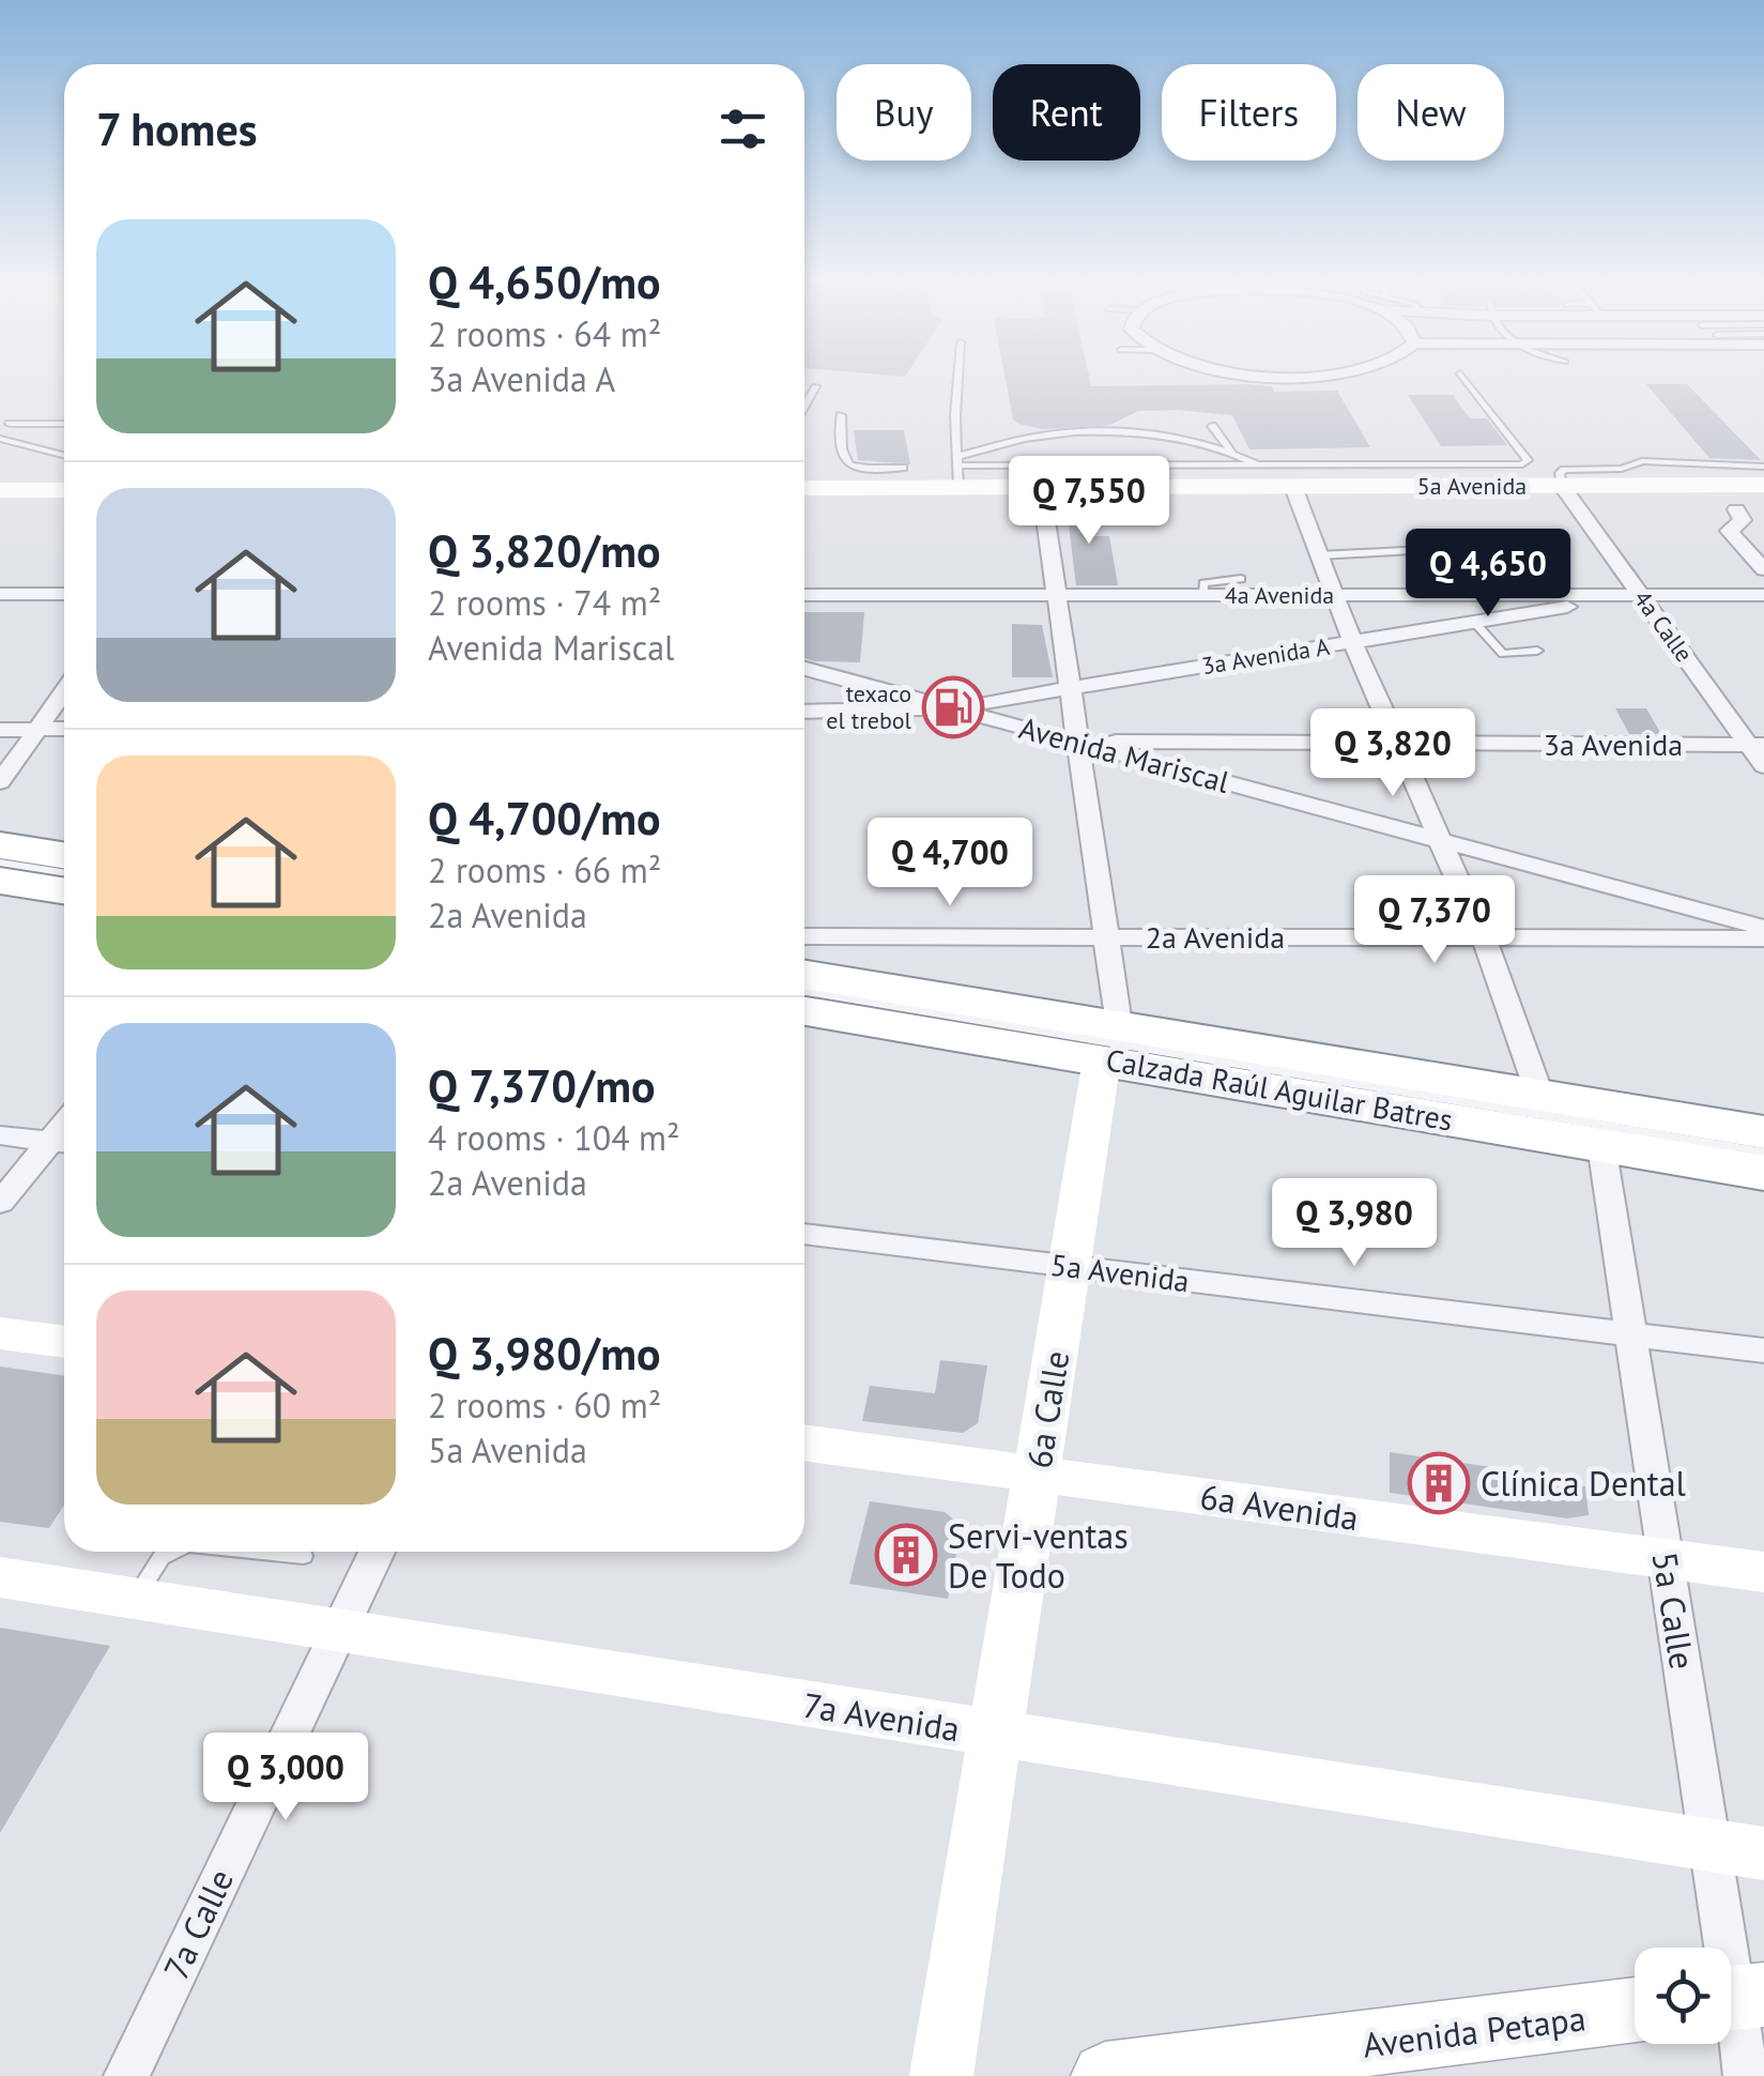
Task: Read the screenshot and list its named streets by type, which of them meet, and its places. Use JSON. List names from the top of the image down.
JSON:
{
  "streets": {
    "highway": ["Calzada Raúl Aguilar Batres"],
    "main road": ["Avenida Petapa"],
    "street": [
      "5a Avenida",
      "4a Avenida",
      "4a Calle",
      "3a Avenida A",
      "3a Avenida",
      "Avenida Mariscal",
      "2a Avenida",
      "6a Calle",
      "6a Avenida",
      "5a Calle",
      "7a Avenida",
      "7a Calle"
    ]
  },
  "crossings": [
    ["5a Avenida", "4a Calle"],
    ["5a Avenida", "6a Calle"],
    ["5a Avenida", "5a Calle"],
    ["4a Avenida", "4a Calle"],
    ["4a Avenida", "3a Avenida A"],
    ["4a Avenida", "6a Calle"],
    ["4a Calle", "3a Avenida A"],
    ["4a Calle", "3a Avenida"],
    ["3a Avenida A", "Avenida Mariscal"],
    ["3a Avenida A", "6a Calle"],
    ["3a Avenida", "Avenida Mariscal"],
    ["3a Avenida", "6a Calle"],
    ["Avenida Mariscal", "6a Calle"],
    ["2a Avenida", "6a Calle"],
    ["Calzada Raúl Aguilar Batres", "6a Calle"],
    ["Calzada Raúl Aguilar Batres", "5a Calle"],
    ["6a Calle", "6a Avenida"],
    ["6a Calle", "7a Avenida"],
    ["6a Avenida", "5a Calle"],
    ["5a Calle", "7a Avenida"],
    ["7a Avenida", "7a Calle"]
  ],
  "places": {
    "fuel station": ["texaco el trebol"],
    "building": ["Clínica Dental", "Servi-ventas De Todo"]
  },
  "page": {
    "chip": [
      "Buy",
      "Rent",
      "Filters",
      "New"
    ],
    "heading": "7 homes",
    "list": [
      {
        "name": "Q 4,650/mo",
        "note": "2 rooms · 64 m² · 3a Avenida A"
      },
      {
        "name": "Q 3,820/mo",
        "note": "2 rooms · 74 m² · Avenida Mariscal"
      },
      {
        "name": "Q 4,700/mo",
        "note": "2 rooms · 66 m² · 2a Avenida"
      },
      {
        "name": "Q 7,370/mo",
        "note": "4 rooms · 104 m² · 2a Avenida"
      },
      {
        "name": "Q 3,980/mo",
        "note": "2 rooms · 60 m² · 5a Avenida"
      }
    ],
    "price": [
      "Q 7,550",
      "Q 4,650",
      "Q 3,820",
      "Q 4,700",
      "Q 7,370",
      "Q 3,980",
      "Q 3,000"
    ]
  }
}
